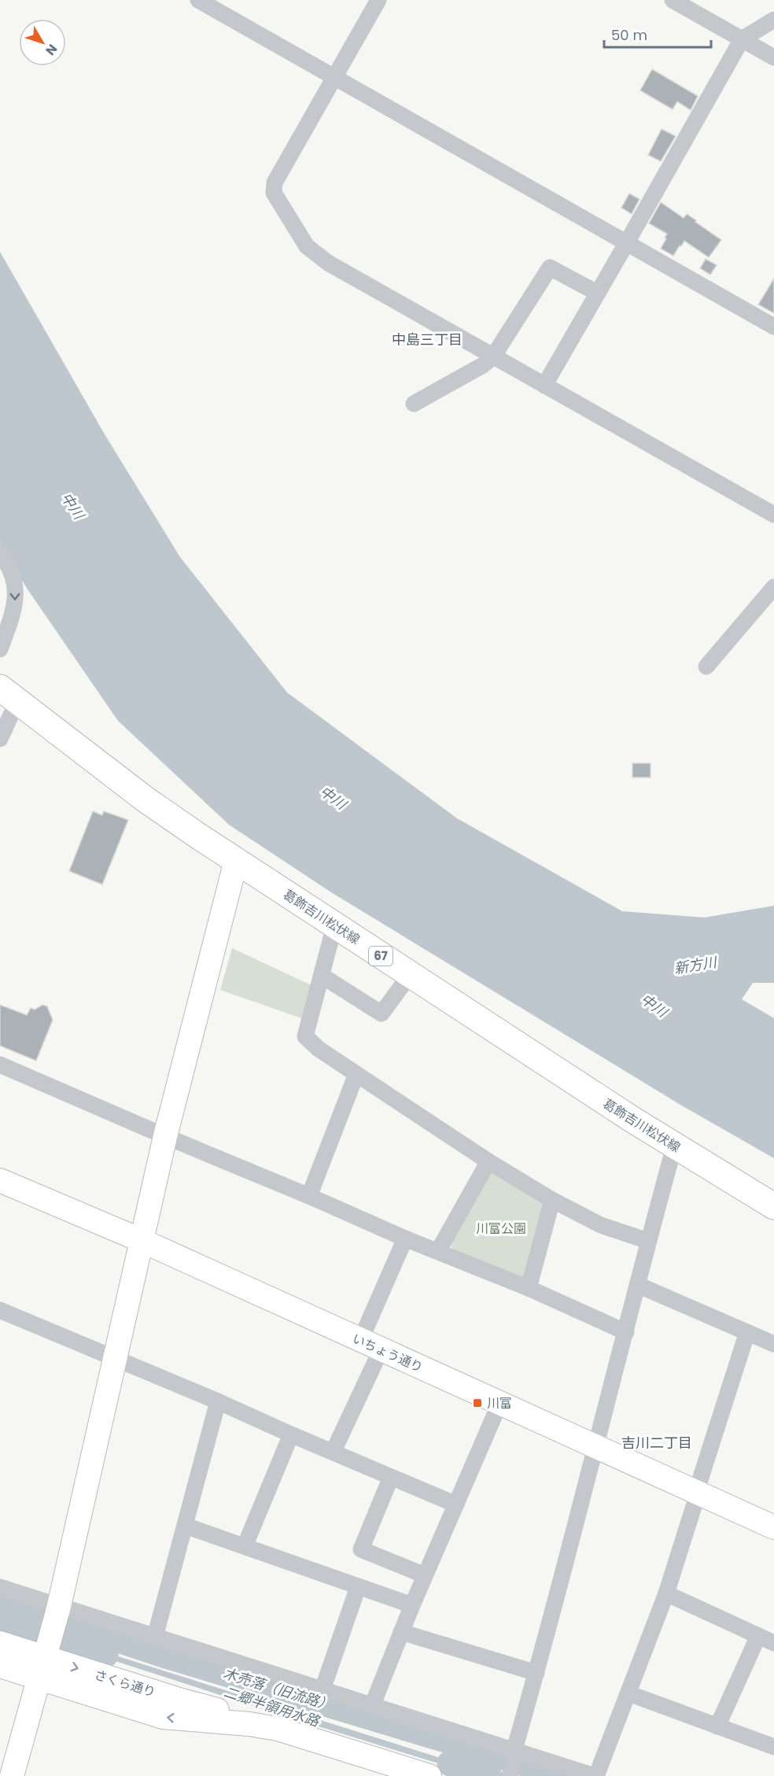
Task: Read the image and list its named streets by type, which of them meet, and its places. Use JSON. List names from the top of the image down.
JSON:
{
  "streets": {
    "main road": ["葛飾吉川松伏線", "67"],
    "street": ["いちょう通り", "さくら通り"]
  },
  "districts": ["中島三丁目", "吉川二丁目"],
  "water": [
    "中川",
    "新方川",
    "木売落（旧流路）",
    "二郷半領用水路"
  ],
  "parks": ["川富公園"],
  "places": {
    "transit": ["川富"]
  },
  "scale_bar": "50 m",
  "north": "bottom right"
}
